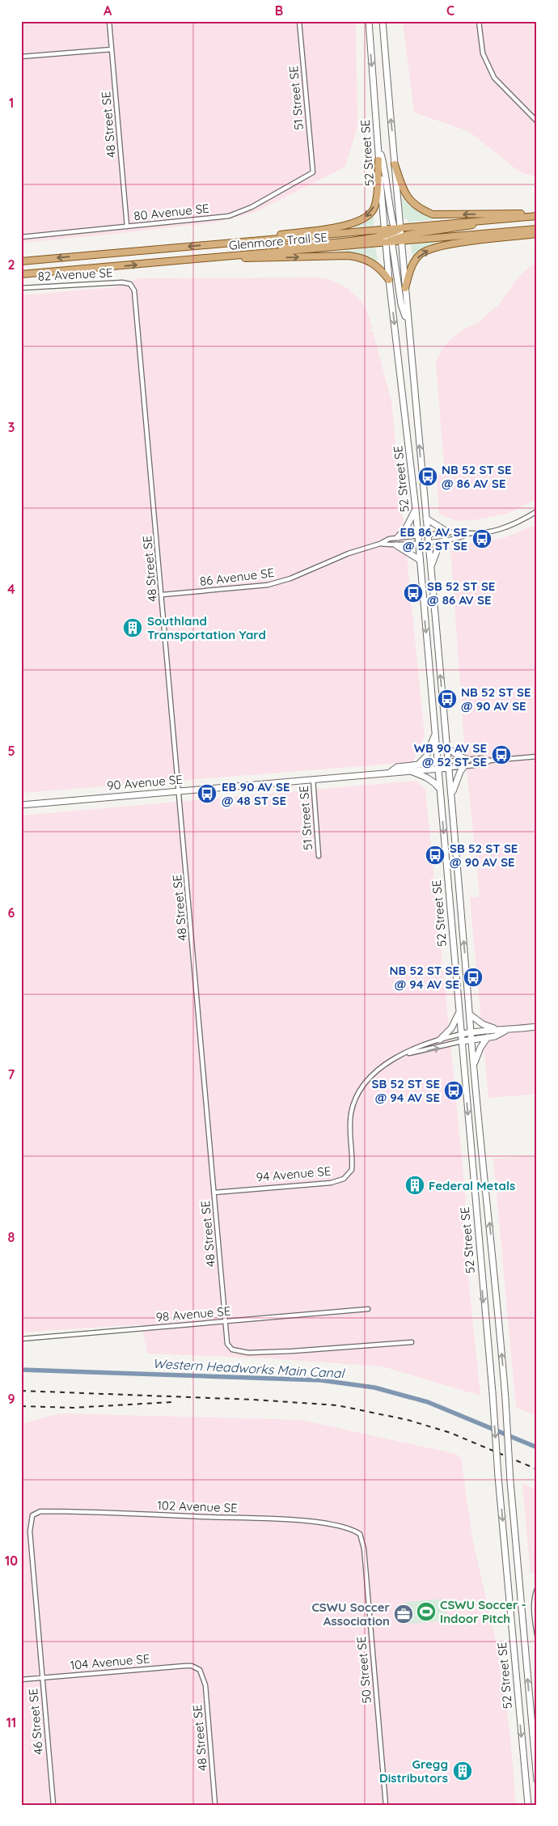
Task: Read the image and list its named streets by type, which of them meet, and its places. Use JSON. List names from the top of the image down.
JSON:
{
  "streets": {
    "main road": [
      "52 Street SE",
      "Glenmore Trail SE",
      "90 Avenue SE",
      "94 Avenue SE"
    ],
    "street": [
      "51 Street SE",
      "48 Street SE",
      "80 Avenue SE",
      "82 Avenue SE",
      "86 Avenue SE",
      "98 Avenue SE",
      "102 Avenue SE",
      "104 Avenue SE",
      "50 Street SE",
      "46 Street SE"
    ]
  },
  "crossings": [
    ["51 Street SE", "80 Avenue SE"],
    ["51 Street SE", "90 Avenue SE"],
    ["48 Street SE", "80 Avenue SE"],
    ["48 Street SE", "82 Avenue SE"],
    ["48 Street SE", "86 Avenue SE"],
    ["48 Street SE", "90 Avenue SE"],
    ["48 Street SE", "94 Avenue SE"],
    ["48 Street SE", "98 Avenue SE"],
    ["48 Street SE", "104 Avenue SE"],
    ["52 Street SE", "Glenmore Trail SE"],
    ["52 Street SE", "86 Avenue SE"],
    ["52 Street SE", "90 Avenue SE"],
    ["52 Street SE", "94 Avenue SE"],
    ["102 Avenue SE", "50 Street SE"],
    ["102 Avenue SE", "46 Street SE"],
    ["104 Avenue SE", "46 Street SE"]
  ],
  "water": ["Western Headworks Main Canal"],
  "places": {
    "bus stop": [
      "NB 52 ST SE @ 86 AV SE",
      "EB 86 AV SE @ 52 ST SE",
      "SB 52 ST SE @ 86 AV SE",
      "NB 52 ST SE @ 90 AV SE",
      "WB 90 AV SE @ 52 ST SE",
      "EB 90 AV SE @ 48 ST SE",
      "SB 52 ST SE @ 90 AV SE",
      "NB 52 ST SE @ 94 AV SE",
      "SB 52 ST SE @ 94 AV SE"
    ],
    "building": ["Southland Transportation Yard", "Federal Metals", "Gregg Distributors"],
    "sports": ["CSWU Soccer - Indoor Pitch"],
    "office": ["CSWU Soccer Association"]
  },
  "grid": {
    "columns": ["A", "B", "C"],
    "rows": [
      "1",
      "2",
      "3",
      "4",
      "5",
      "6",
      "7",
      "8",
      "9",
      "10",
      "11"
    ]
  }
}
